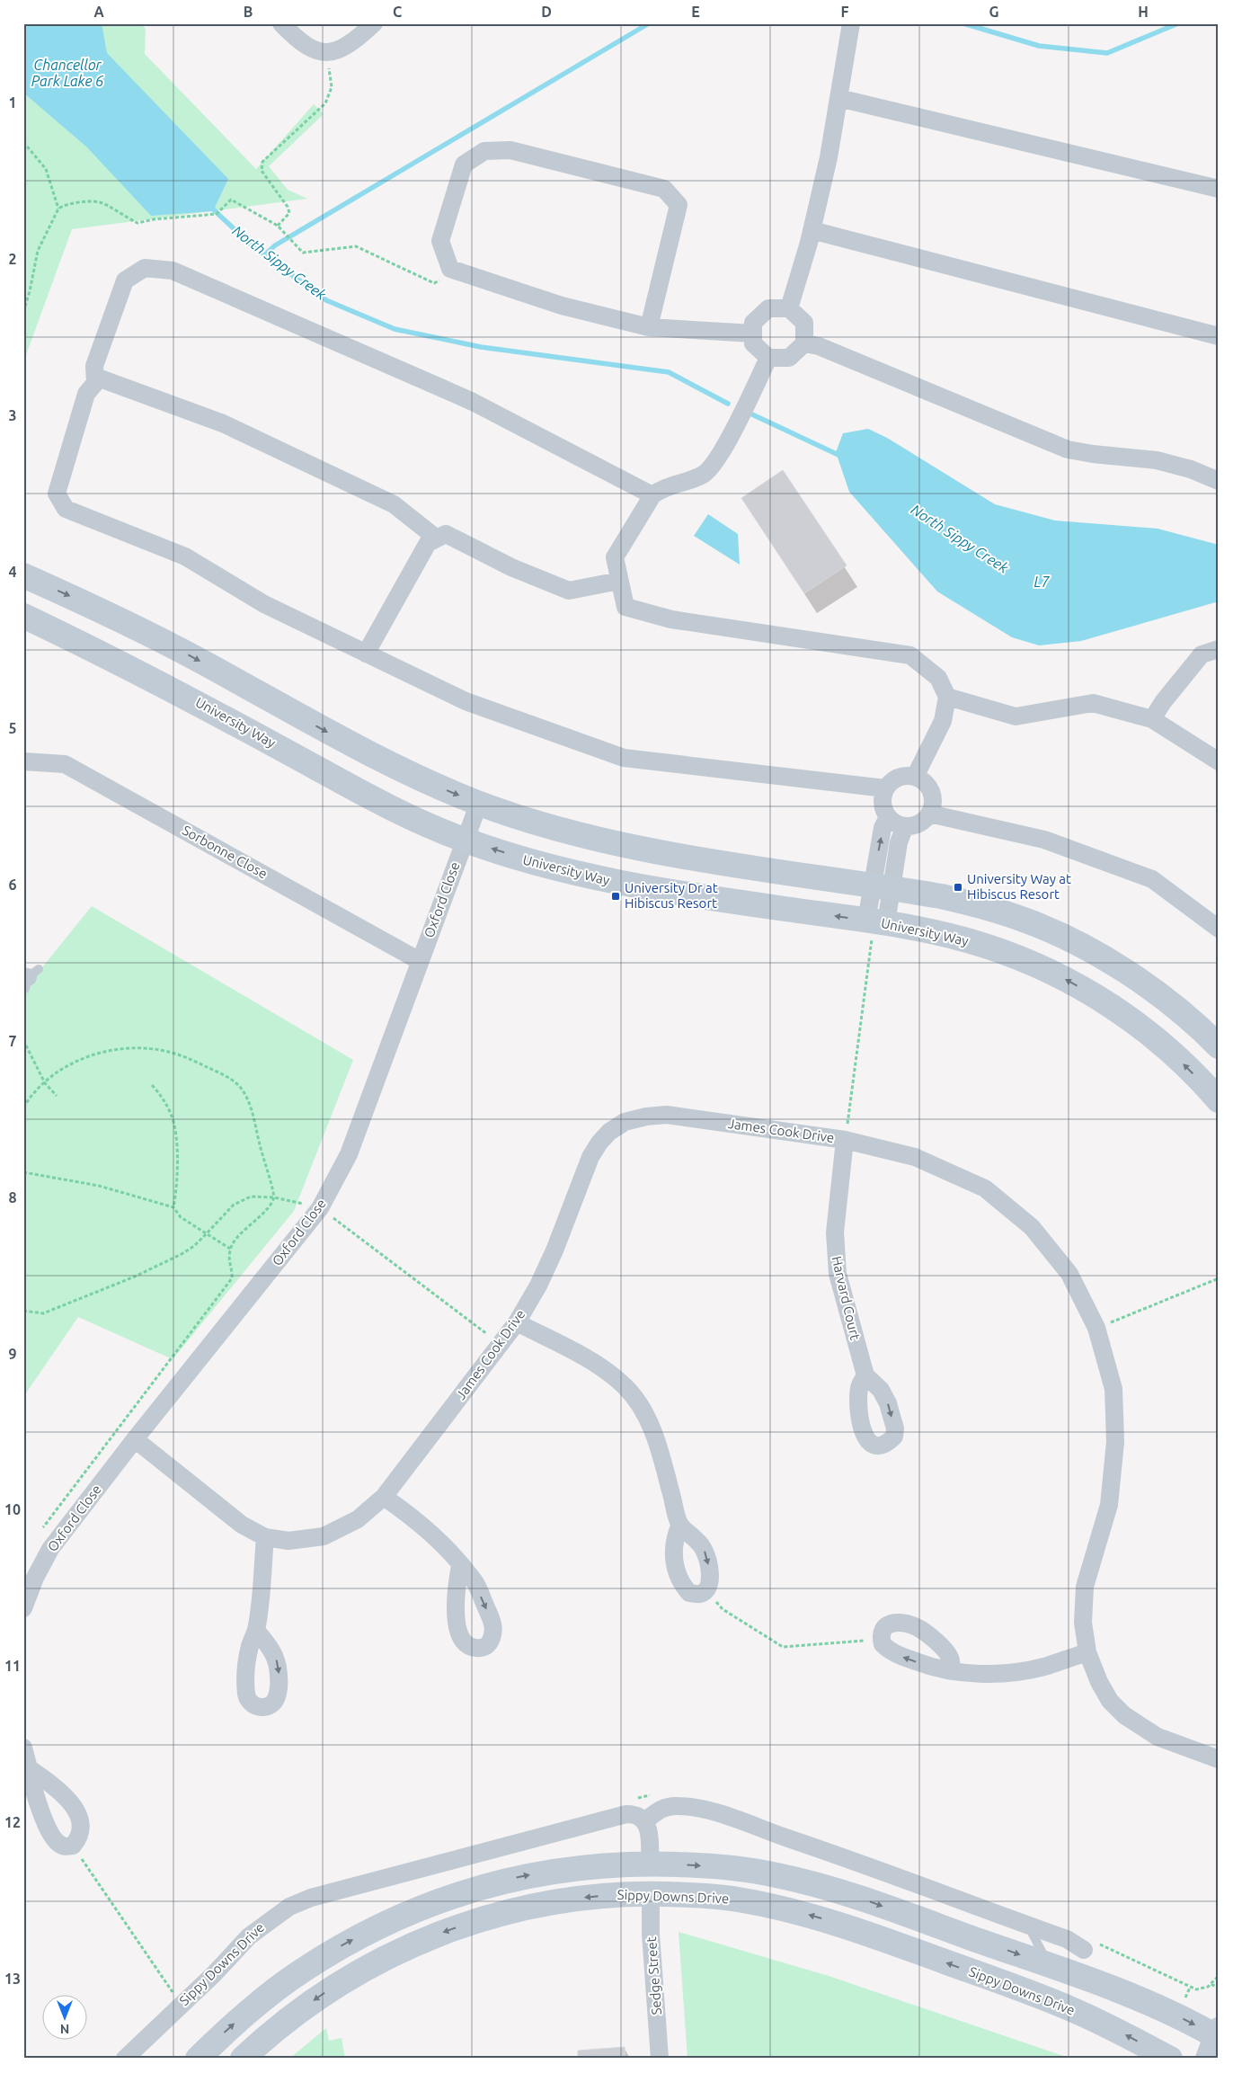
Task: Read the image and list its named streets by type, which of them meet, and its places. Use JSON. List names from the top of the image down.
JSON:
{
  "streets": {
    "main road": ["University Way", "Sippy Downs Drive"],
    "street": [
      "Sorbonne Close",
      "Oxford Close",
      "James Cook Drive",
      "Harvard Court",
      "Sedge Street"
    ]
  },
  "crossings": [
    ["University Way", "Oxford Close"],
    ["Sorbonne Close", "Oxford Close"],
    ["Oxford Close", "James Cook Drive"],
    ["James Cook Drive", "Harvard Court"],
    ["Sippy Downs Drive", "Sedge Street"]
  ],
  "water": ["Chancellor Park Lake 6", "North Sippy Creek", "L7"],
  "places": {
    "transit": ["University Way at Hibiscus Resort", "University Dr at Hibiscus Resort"]
  },
  "north": "bottom",
  "grid": {
    "columns": [
      "A",
      "B",
      "C",
      "D",
      "E",
      "F",
      "G",
      "H"
    ],
    "rows": [
      "1",
      "2",
      "3",
      "4",
      "5",
      "6",
      "7",
      "8",
      "9",
      "10",
      "11",
      "12",
      "13"
    ]
  }
}
